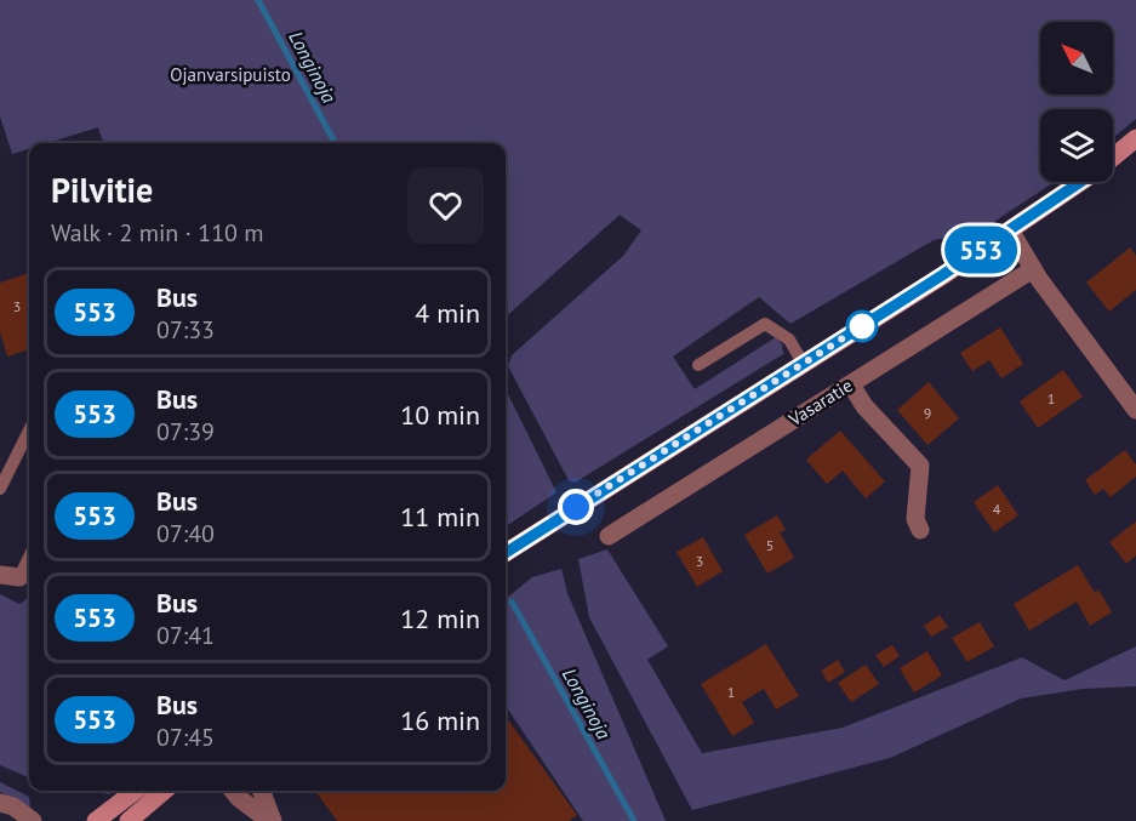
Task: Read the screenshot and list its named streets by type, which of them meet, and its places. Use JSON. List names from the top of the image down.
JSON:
{
  "streets": {
    "street": ["Vasaratie"]
  },
  "water": ["Longinoja"],
  "parks": ["Ojanvarsipuisto"],
  "lines": ["bus line 553"],
  "house_numbers": [
    "3",
    "1",
    "9",
    "4",
    "5",
    "3",
    "1"
  ],
  "north": "top left",
  "page": {
    "on_map": "553",
    "heading": ["Pilvitie", "Walk · 2 min · 110 m"],
    "list": [
      {
        "mark": "553",
        "name": "Bus",
        "note": "07:33",
        "value": "4 min"
      },
      {
        "mark": "553",
        "name": "Bus",
        "note": "07:39",
        "value": "10 min"
      },
      {
        "mark": "553",
        "name": "Bus",
        "note": "07:40",
        "value": "11 min"
      },
      {
        "mark": "553",
        "name": "Bus",
        "note": "07:41",
        "value": "12 min"
      },
      {
        "mark": "553",
        "name": "Bus",
        "note": "07:45",
        "value": "16 min"
      }
    ]
  }
}
